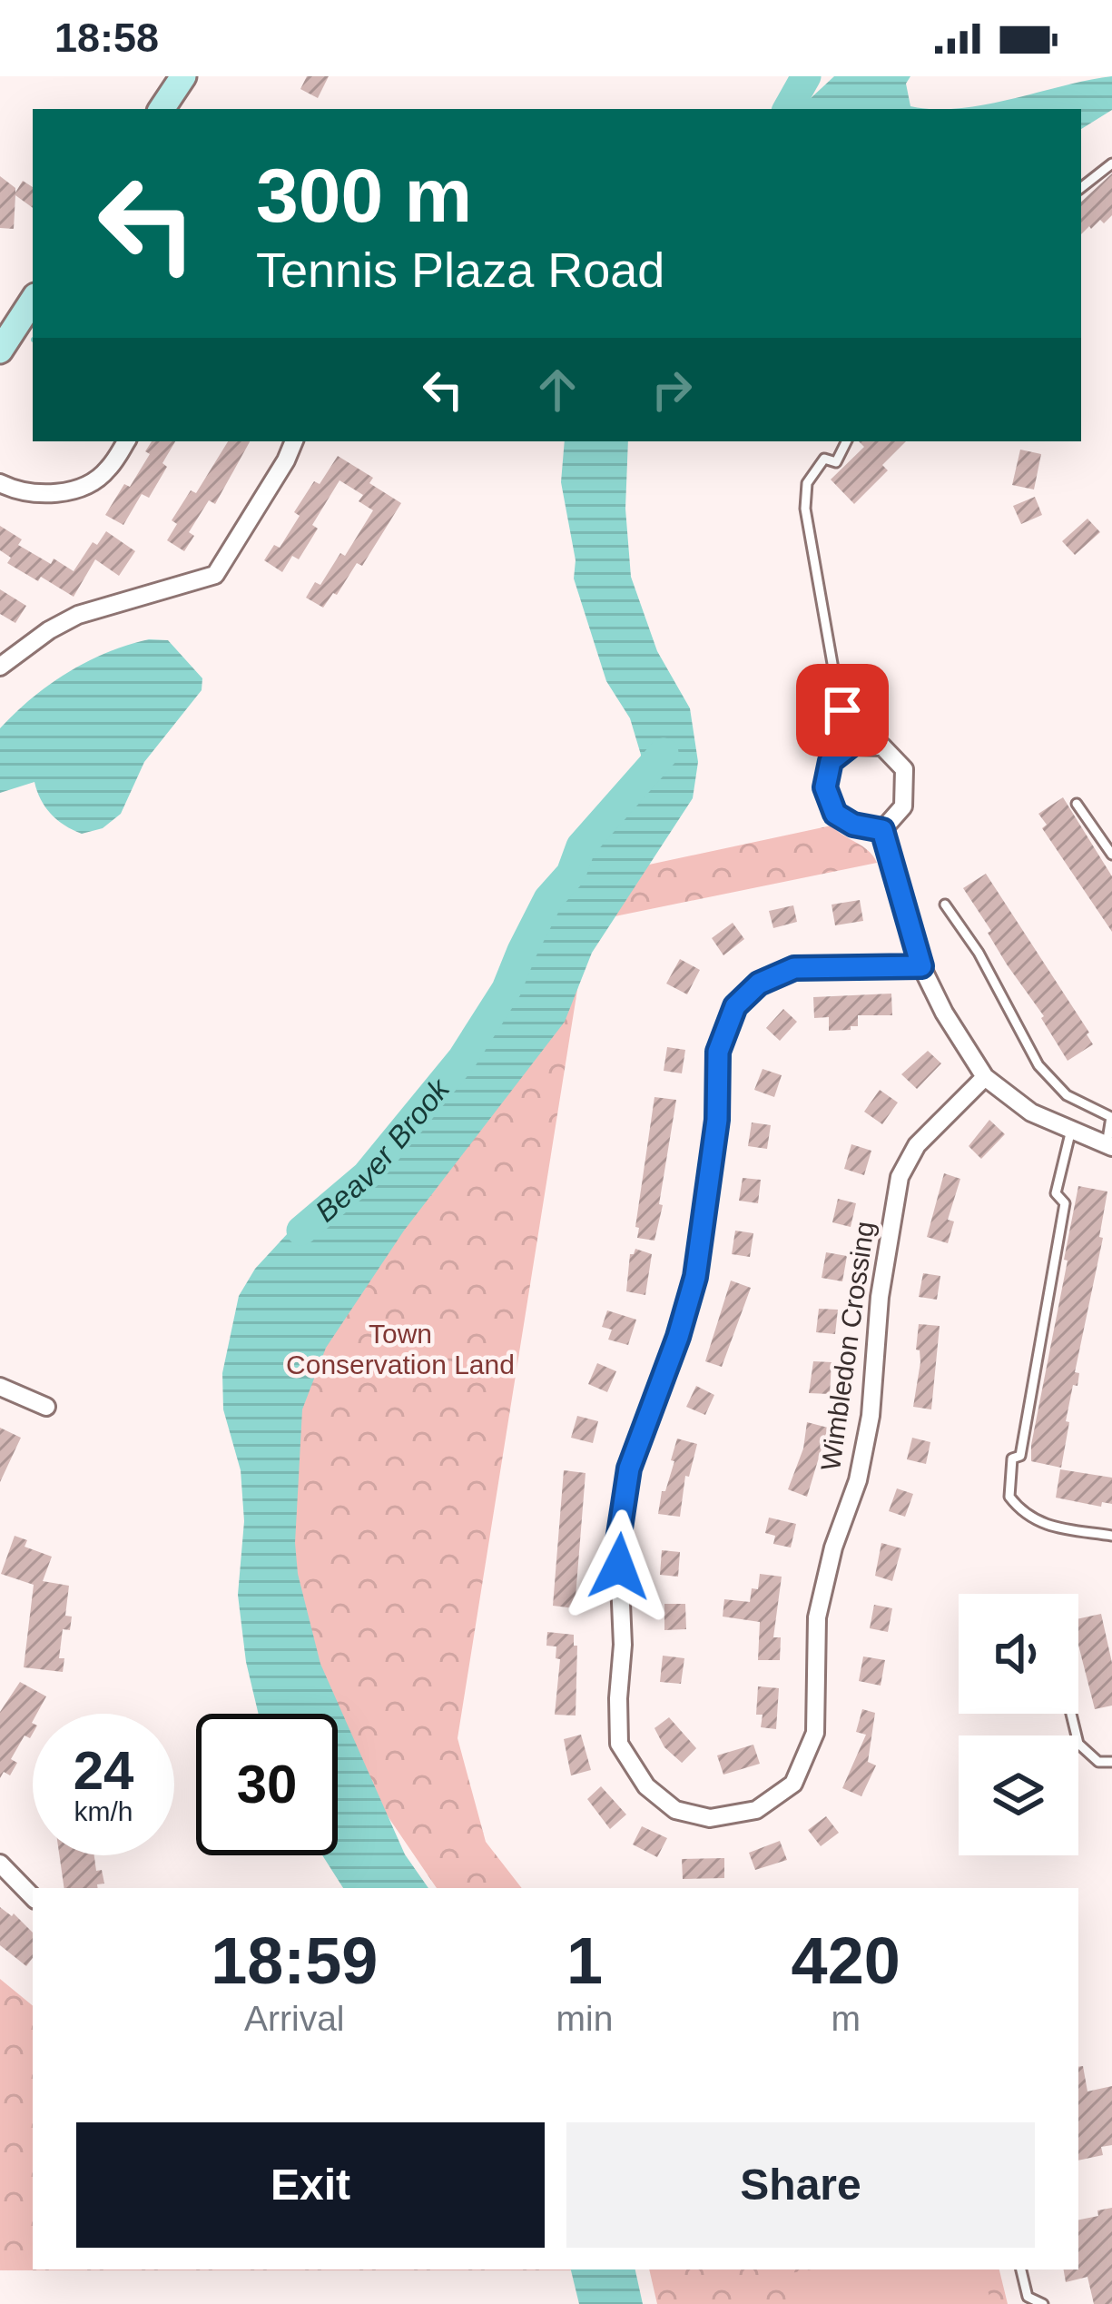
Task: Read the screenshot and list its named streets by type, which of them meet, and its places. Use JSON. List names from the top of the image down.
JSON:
{
  "streets": {
    "street": ["Wimbledon Crossing"]
  },
  "water": ["Beaver Brook"],
  "parks": ["Town Conservation Land"],
  "page": {
    "status": "18:58",
    "turn": ["300 m", "Tennis Plaza Road"],
    "speed": "24 km/h",
    "limit": "30",
    "eta": [
      "18:59",
      "Arrival",
      "1",
      "min",
      "420",
      "m"
    ],
    "buttons": ["Exit", "Share"]
  }
}
